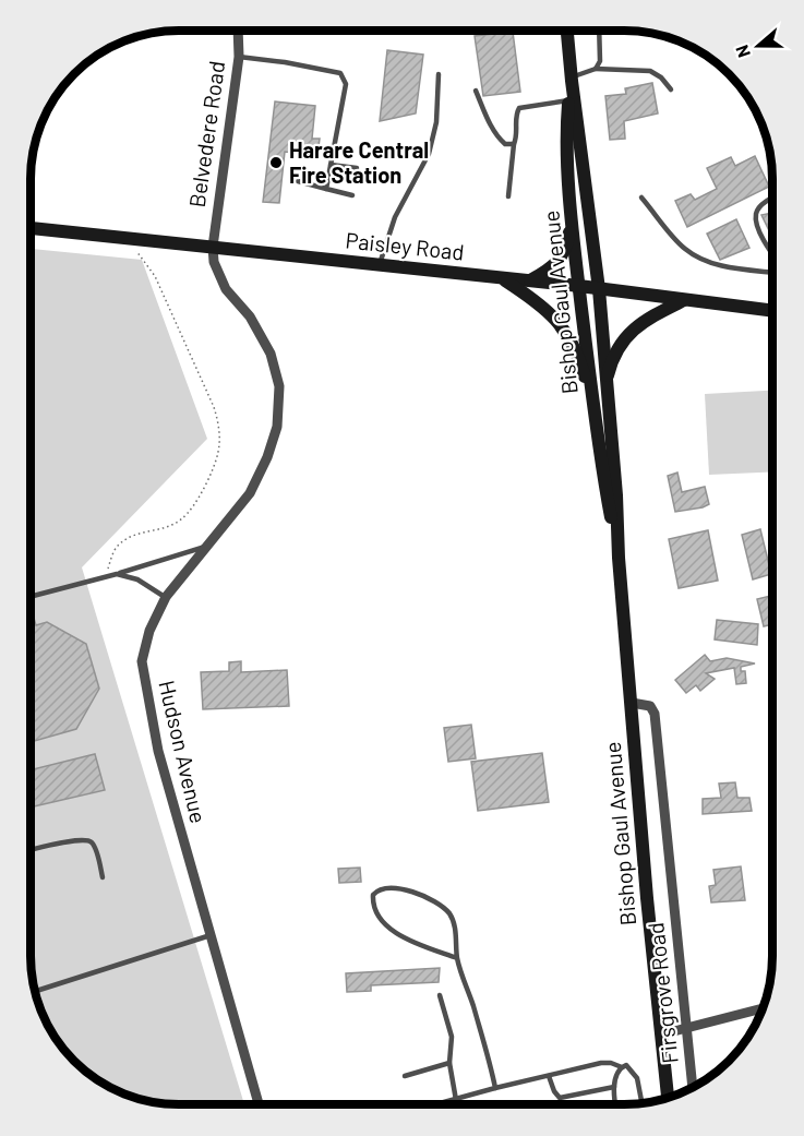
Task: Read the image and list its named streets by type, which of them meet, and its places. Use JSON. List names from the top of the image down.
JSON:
{
  "streets": {
    "main road": ["Paisley Road", "Bishop Gaul Avenue"],
    "street": ["Belvedere Road", "Hudson Avenue", "Firsgrove Road"]
  },
  "crossings": [
    ["Belvedere Road", "Paisley Road"],
    ["Belvedere Road", "Hudson Avenue"],
    ["Paisley Road", "Bishop Gaul Avenue"],
    ["Paisley Road", "Hudson Avenue"],
    ["Bishop Gaul Avenue", "Firsgrove Road"]
  ],
  "places": ["Harare Central Fire Station"],
  "north": "left"
}
